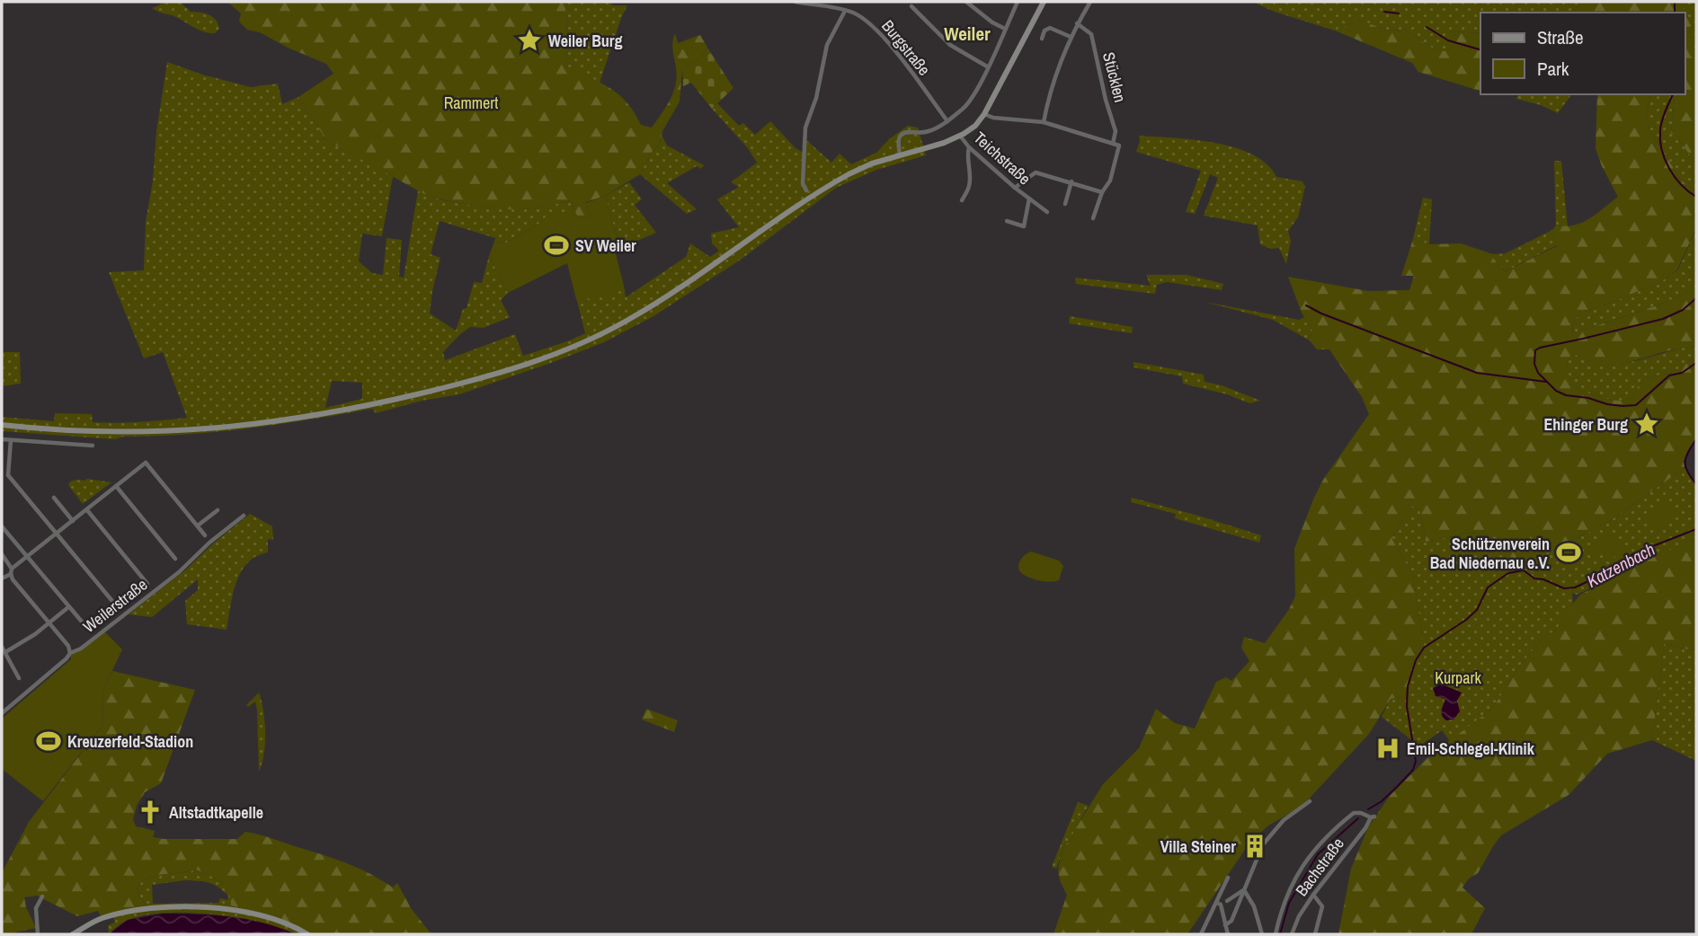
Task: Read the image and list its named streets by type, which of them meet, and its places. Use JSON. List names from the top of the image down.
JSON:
{
  "streets": {
    "street": [
      "Burgstraße",
      "Stücklen",
      "Teichstraße",
      "Weilerstraße",
      "Bachstraße"
    ]
  },
  "districts": ["Weiler"],
  "water": ["Katzenbach"],
  "parks": ["Rammert", "Kurpark"],
  "places": {
    "place": ["Weiler Burg", "Ehinger Burg"],
    "sports": ["SV Weiler", "Schützenverein Bad Niedernau e.V.", "Kreuzerfeld-Stadion"],
    "hospital": ["Emil-Schlegel-Klinik"],
    "church": ["Altstadtkapelle"],
    "building": ["Villa Steiner"]
  },
  "legend": ["Straße", "Park"]
}
